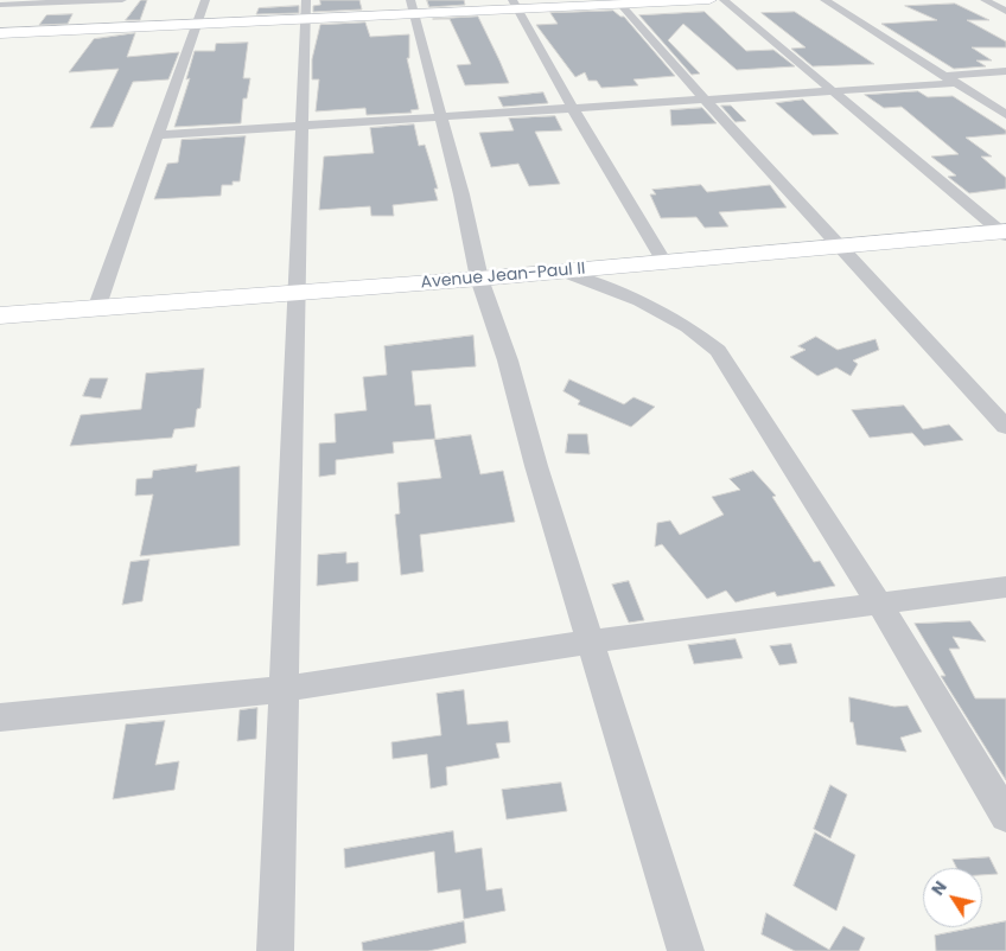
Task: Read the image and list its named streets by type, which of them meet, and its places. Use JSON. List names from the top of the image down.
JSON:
{
  "streets": {
    "street": ["Avenue Jean-Paul II"]
  },
  "north": "top left"
}
